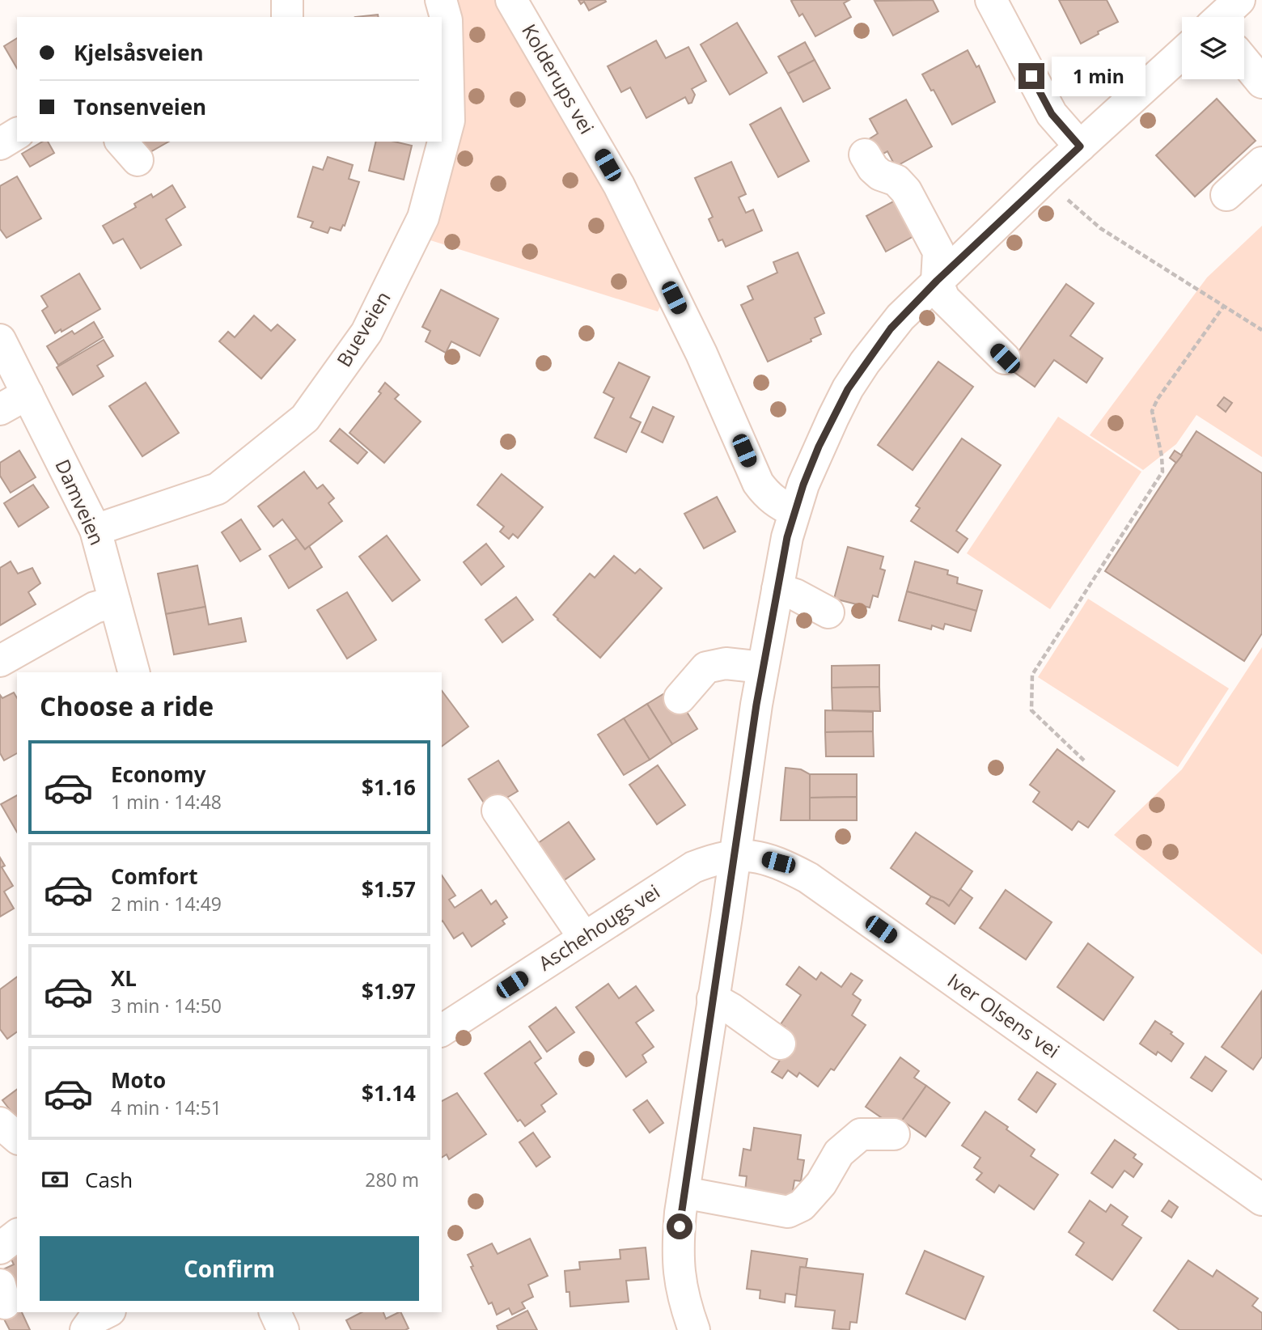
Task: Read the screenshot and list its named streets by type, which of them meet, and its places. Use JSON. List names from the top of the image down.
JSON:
{
  "streets": {
    "street": [
      "Kolderups vei",
      "Bueveien",
      "Damveien",
      "Aschehougs vei",
      "Iver Olsens vei"
    ]
  },
  "crossings": [
    ["Bueveien", "Damveien"],
    ["Aschehougs vei", "Iver Olsens vei"]
  ],
  "page": {
    "banner": ["Kjelsåsveien", "Tonsenveien"],
    "bubble": "1 min",
    "heading": "Choose a ride",
    "list": [
      {
        "name": "Economy",
        "note": "1 min · 14:48",
        "value": "$1.16"
      },
      {
        "name": "Comfort",
        "note": "2 min · 14:49",
        "value": "$1.57"
      },
      {
        "name": "XL",
        "note": "3 min · 14:50",
        "value": "$1.97"
      },
      {
        "name": "Moto",
        "note": "4 min · 14:51",
        "value": "$1.14"
      }
    ],
    "pay": ["Cash", "280 m"],
    "buttons": "Confirm"
  }
}
